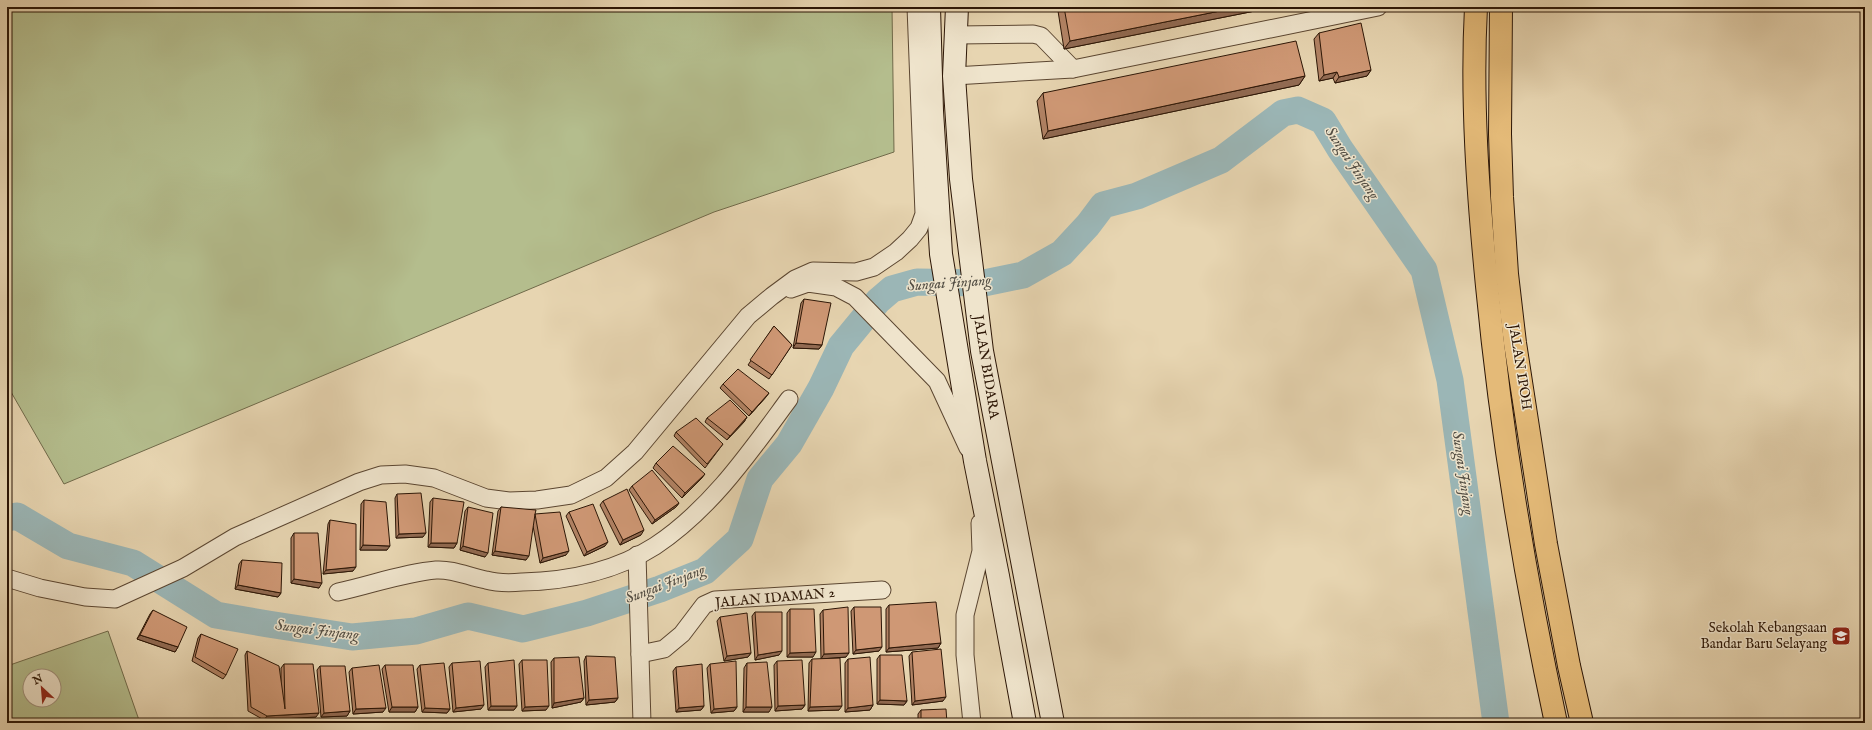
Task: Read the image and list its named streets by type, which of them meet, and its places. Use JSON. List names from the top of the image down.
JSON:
{
  "streets": {
    "highway": ["JALAN IPOH"],
    "main road": ["JALAN BIDARA"],
    "street": ["JALAN IDAMAN 2"]
  },
  "water": ["Sungai Jinjang"],
  "places": {
    "school or university": ["Sekolah Kebangsaan Bandar Baru Selayang"]
  },
  "north": "top left"
}
